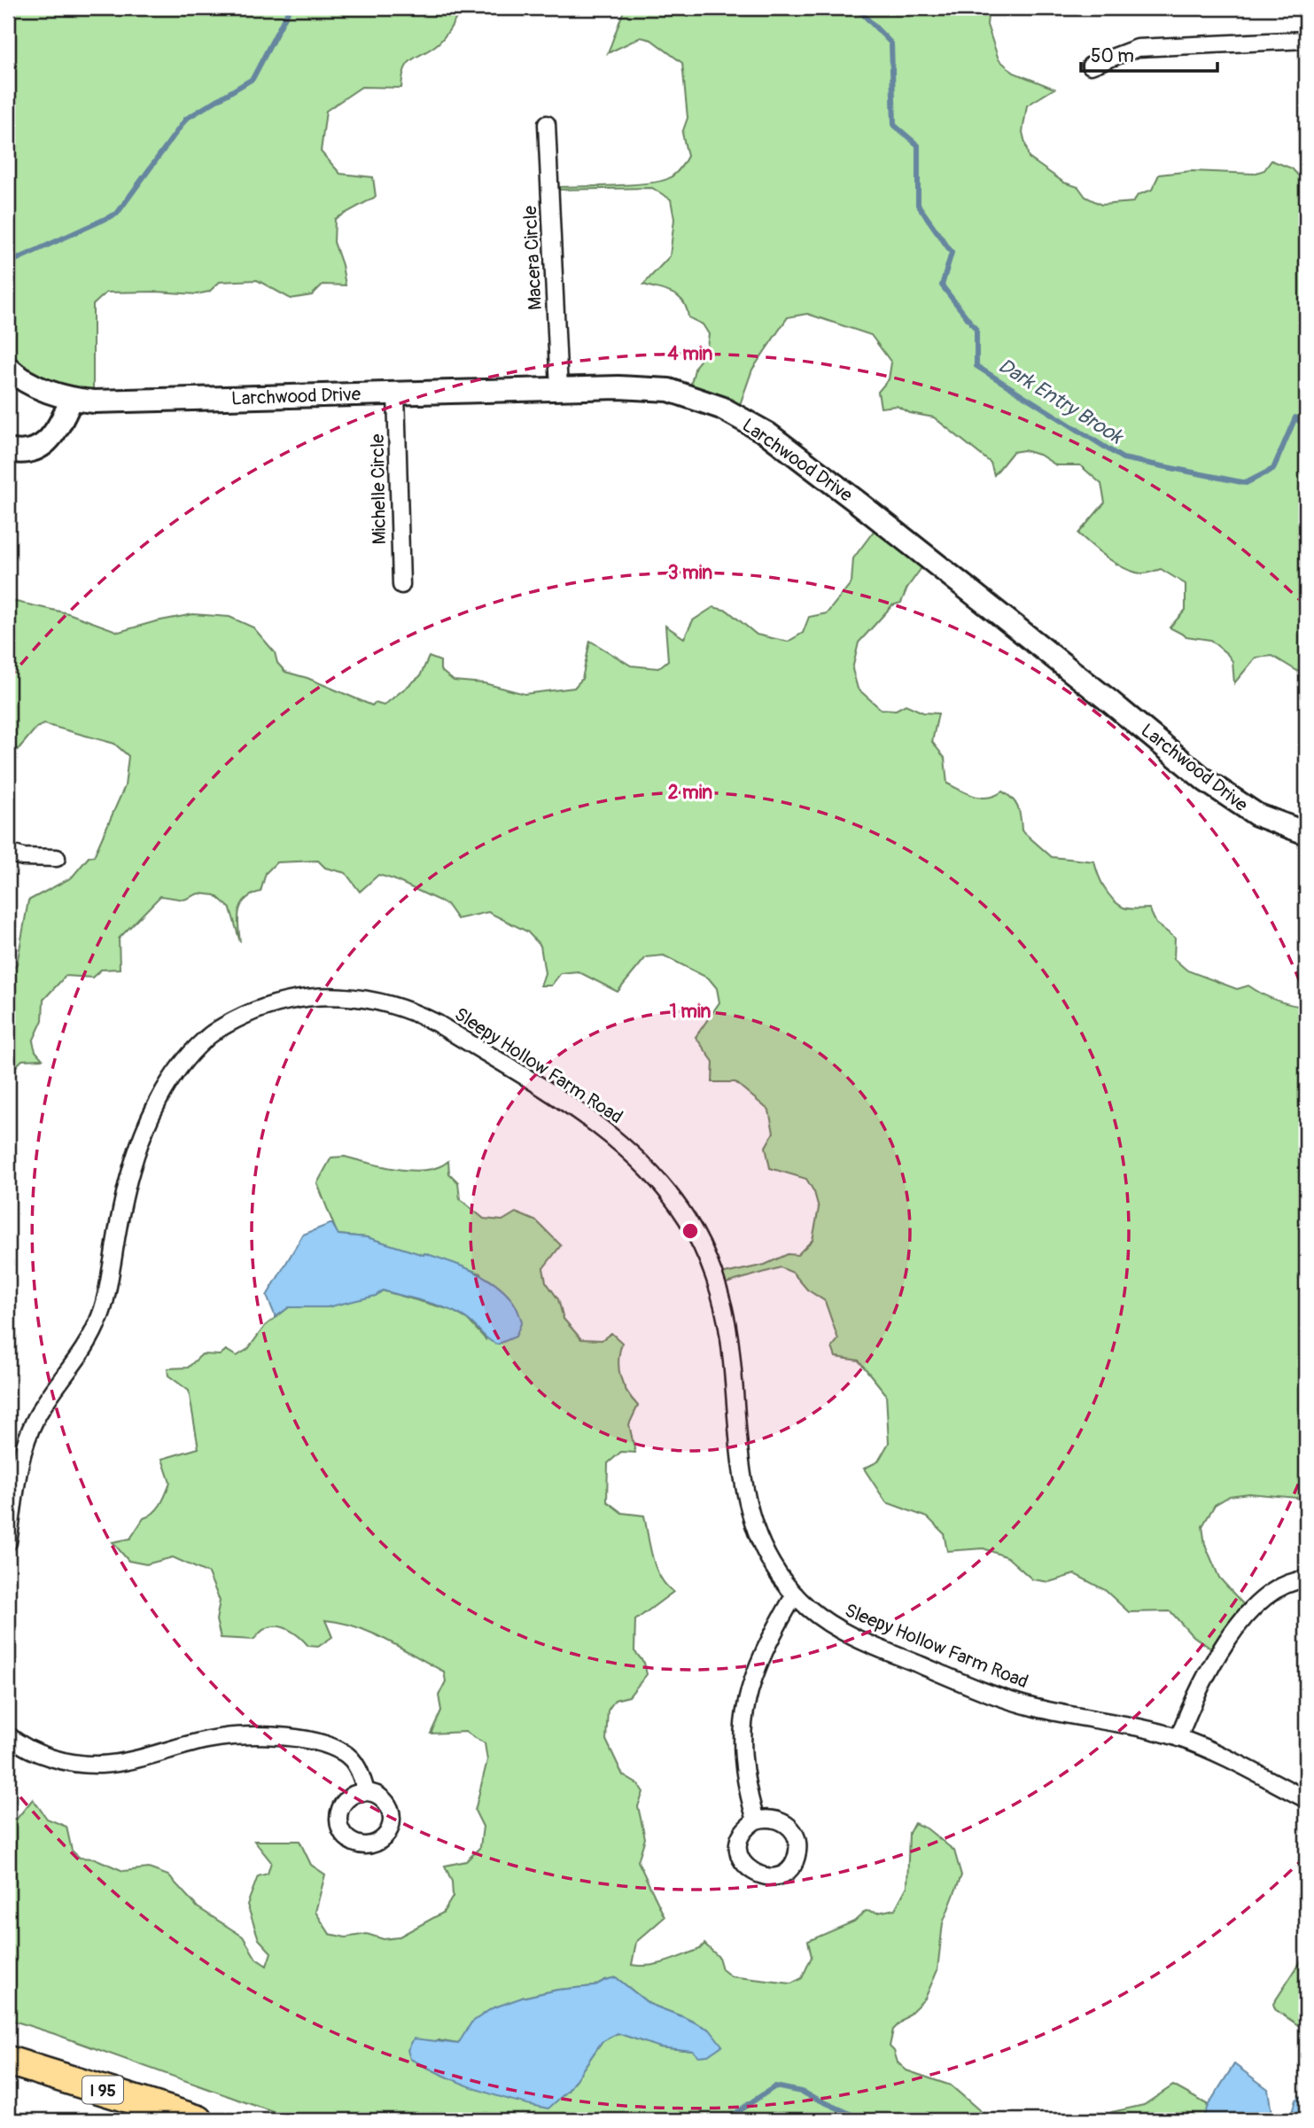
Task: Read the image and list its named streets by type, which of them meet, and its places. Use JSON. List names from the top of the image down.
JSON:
{
  "streets": {
    "highway": ["I 95"],
    "street": [
      "Macera Circle",
      "Larchwood Drive",
      "Michelle Circle",
      "Sleepy Hollow Farm Road"
    ]
  },
  "crossings": [
    ["Macera Circle", "Larchwood Drive"],
    ["Larchwood Drive", "Michelle Circle"]
  ],
  "water": ["Dark Entry Brook"],
  "scale_bar": "50 m",
  "rings": [
    "4 min",
    "3 min",
    "2 min",
    "1 min"
  ]
}
